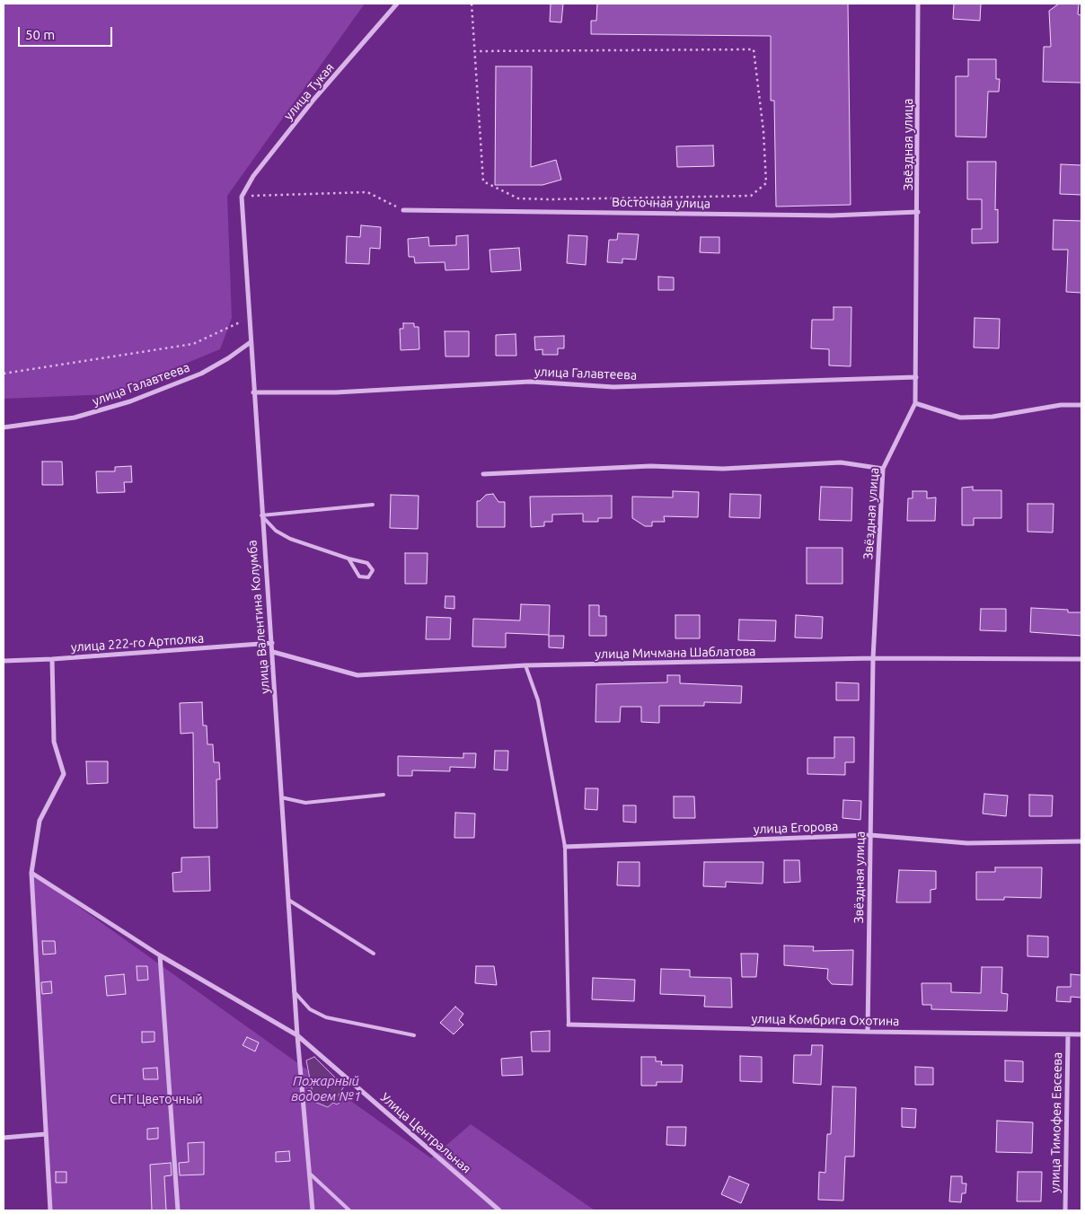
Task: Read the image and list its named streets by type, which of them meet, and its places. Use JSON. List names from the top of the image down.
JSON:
{
  "streets": {
    "street": [
      "улица Тукая",
      "Звёздная улица",
      "Восточная улица",
      "улица Галавтеева",
      "улица Валентина Колумба",
      "улица 222-го Артполка",
      "улица Мичмана Шаблатова",
      "улица Егорова",
      "улица Комбрига Охотина",
      "улица Тимофея Евсеева",
      "Улица Центральная"
    ]
  },
  "crossings": [
    ["улица Тукая", "улица Валентина Колумба"],
    ["Звёздная улица", "Восточная улица"],
    ["Звёздная улица", "улица Галавтеева"],
    ["Звёздная улица", "улица Мичмана Шаблатова"],
    ["Звёздная улица", "улица Егорова"],
    ["Звёздная улица", "улица Комбрига Охотина"],
    ["улица Галавтеева", "улица Валентина Колумба"],
    ["улица Валентина Колумба", "улица 222-го Артполка"],
    ["улица Валентина Колумба", "улица Мичмана Шаблатова"],
    ["улица Валентина Колумба", "Улица Центральная"],
    ["улица Комбрига Охотина", "улица Тимофея Евсеева"]
  ],
  "water": ["Пожарный водоем №1"],
  "parks": ["СНТ Цветочный"],
  "scale_bar": "50 m"
}
